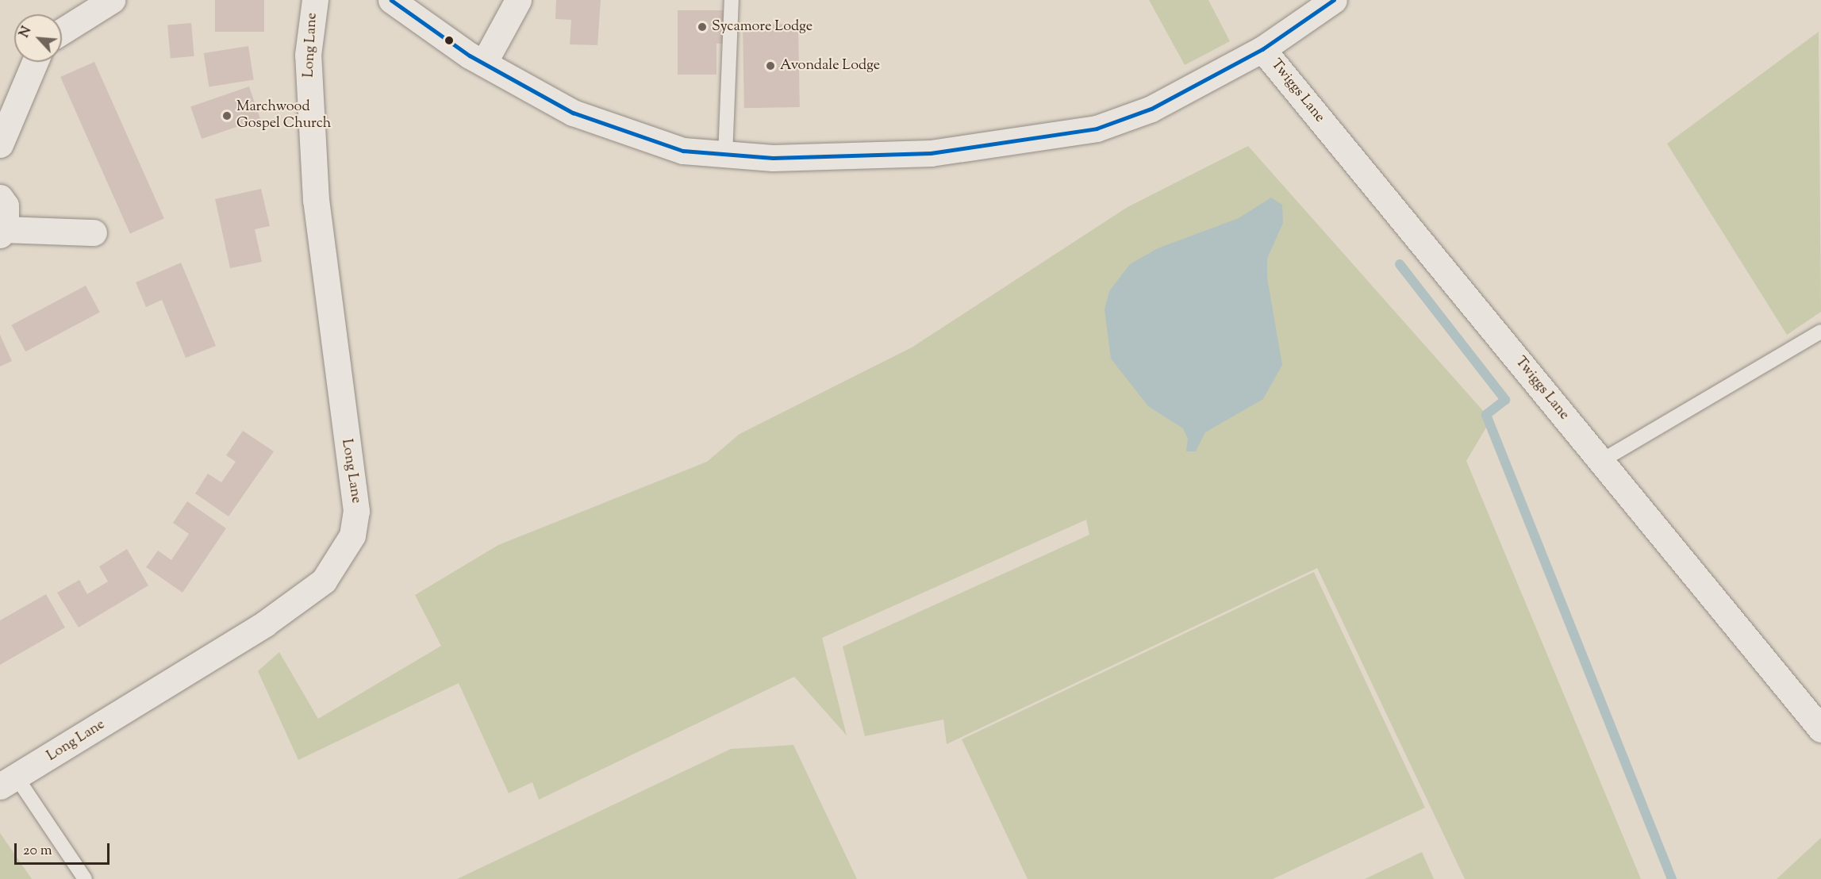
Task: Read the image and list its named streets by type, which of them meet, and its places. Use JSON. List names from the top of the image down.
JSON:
{
  "streets": {
    "street": ["Long Lane", "Twiggs Lane"]
  },
  "places": ["Sycamore Lodge", "Avondale Lodge", "Marchwood Gospel Church"],
  "scale_bar": "20 m",
  "north": "top left"
}
